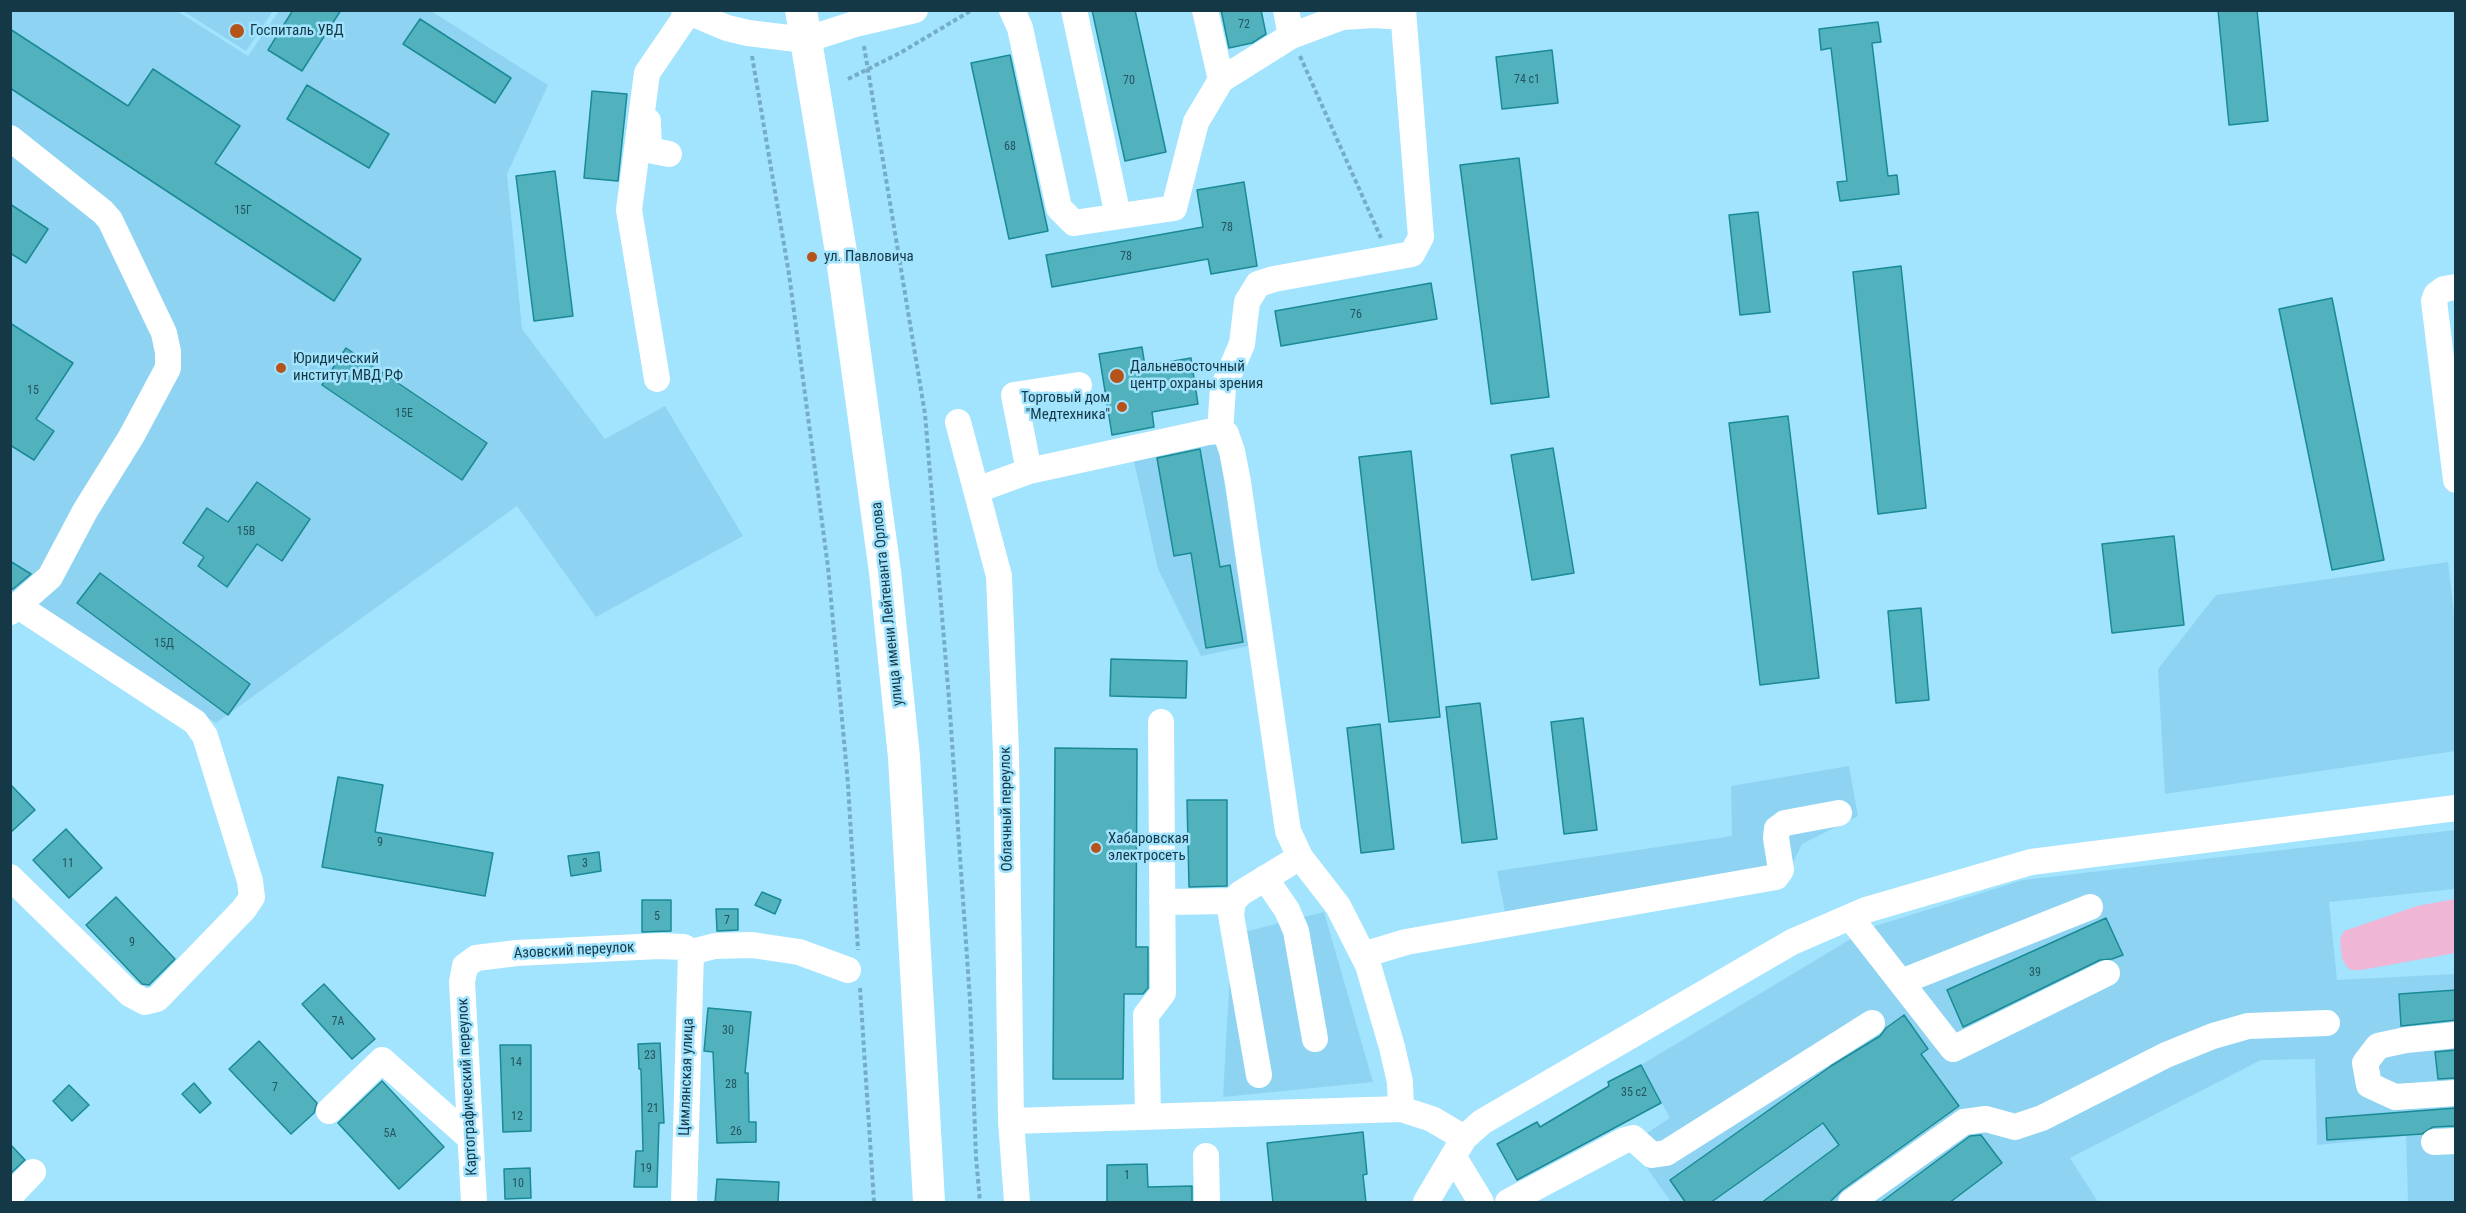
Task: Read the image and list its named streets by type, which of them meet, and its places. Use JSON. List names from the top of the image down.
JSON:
{
  "streets": {
    "main road": ["улица имени Лейтенанта Орлова"],
    "street": [
      "Облачный переулок",
      "Азовский переулок",
      "Цимлянская улица",
      "Картографический переулок"
    ]
  },
  "crossings": [
    ["Азовский переулок", "Цимлянская улица"],
    ["Азовский переулок", "Картографический переулок"]
  ],
  "places": [
    "Госпиталь УВД",
    "ул. Павловича",
    "Юридический институт МВД РФ",
    "Дальневосточный центр охраны зрения",
    "Торговый дом \"Медтехника\"",
    "Хабаровская электросеть"
  ],
  "house_numbers": [
    "72",
    "74 с1",
    "70",
    "68",
    "15Г",
    "78",
    "78",
    "76",
    "15",
    "15Е",
    "15В",
    "15Д",
    "9",
    "11",
    "3",
    "5",
    "7",
    "9",
    "39",
    "7А",
    "30",
    "23",
    "14",
    "28",
    "7",
    "35 с2",
    "21",
    "12",
    "26",
    "5А",
    "19",
    "1",
    "10"
  ]
}
